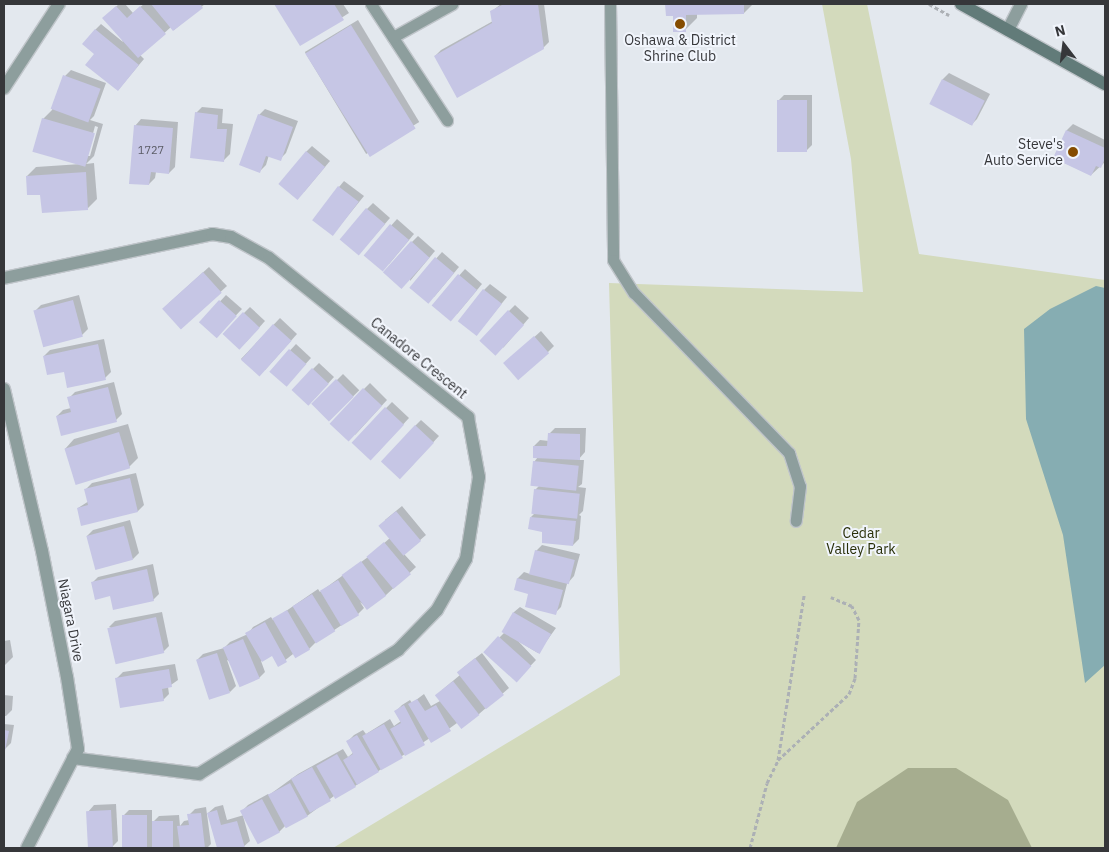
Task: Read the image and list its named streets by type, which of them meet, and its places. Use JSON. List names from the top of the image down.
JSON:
{
  "streets": {
    "street": ["Canadore Crescent", "Niagara Drive"]
  },
  "crossings": [
    ["Canadore Crescent", "Niagara Drive"]
  ],
  "parks": ["Cedar Valley Park"],
  "places": ["Oshawa & District Shrine Club", "Steve's Auto Service"],
  "house_numbers": ["1727"],
  "north": "top"
}
